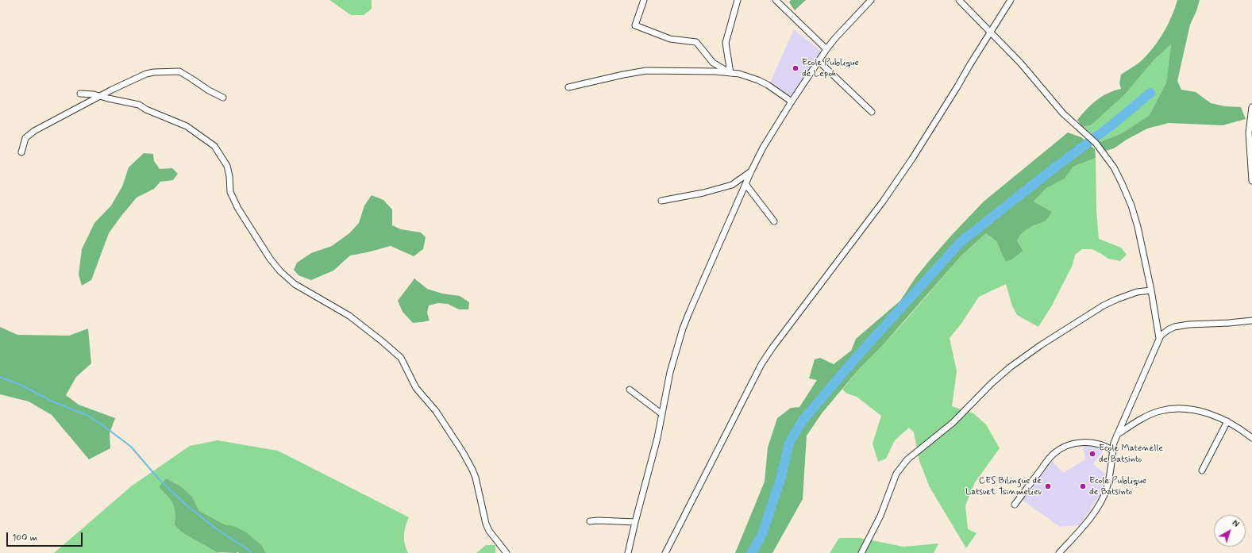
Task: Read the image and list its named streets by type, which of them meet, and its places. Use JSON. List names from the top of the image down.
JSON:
{
  "places": [
    "Ecole Publique de Lepoh",
    "Ecole Matenelle de Batsinto",
    "CES Bilingue de Latsuet Tsinmelieu",
    "Ecole Publique de Batsinto"
  ],
  "scale_bar": "100 m",
  "north": "top right"
}
